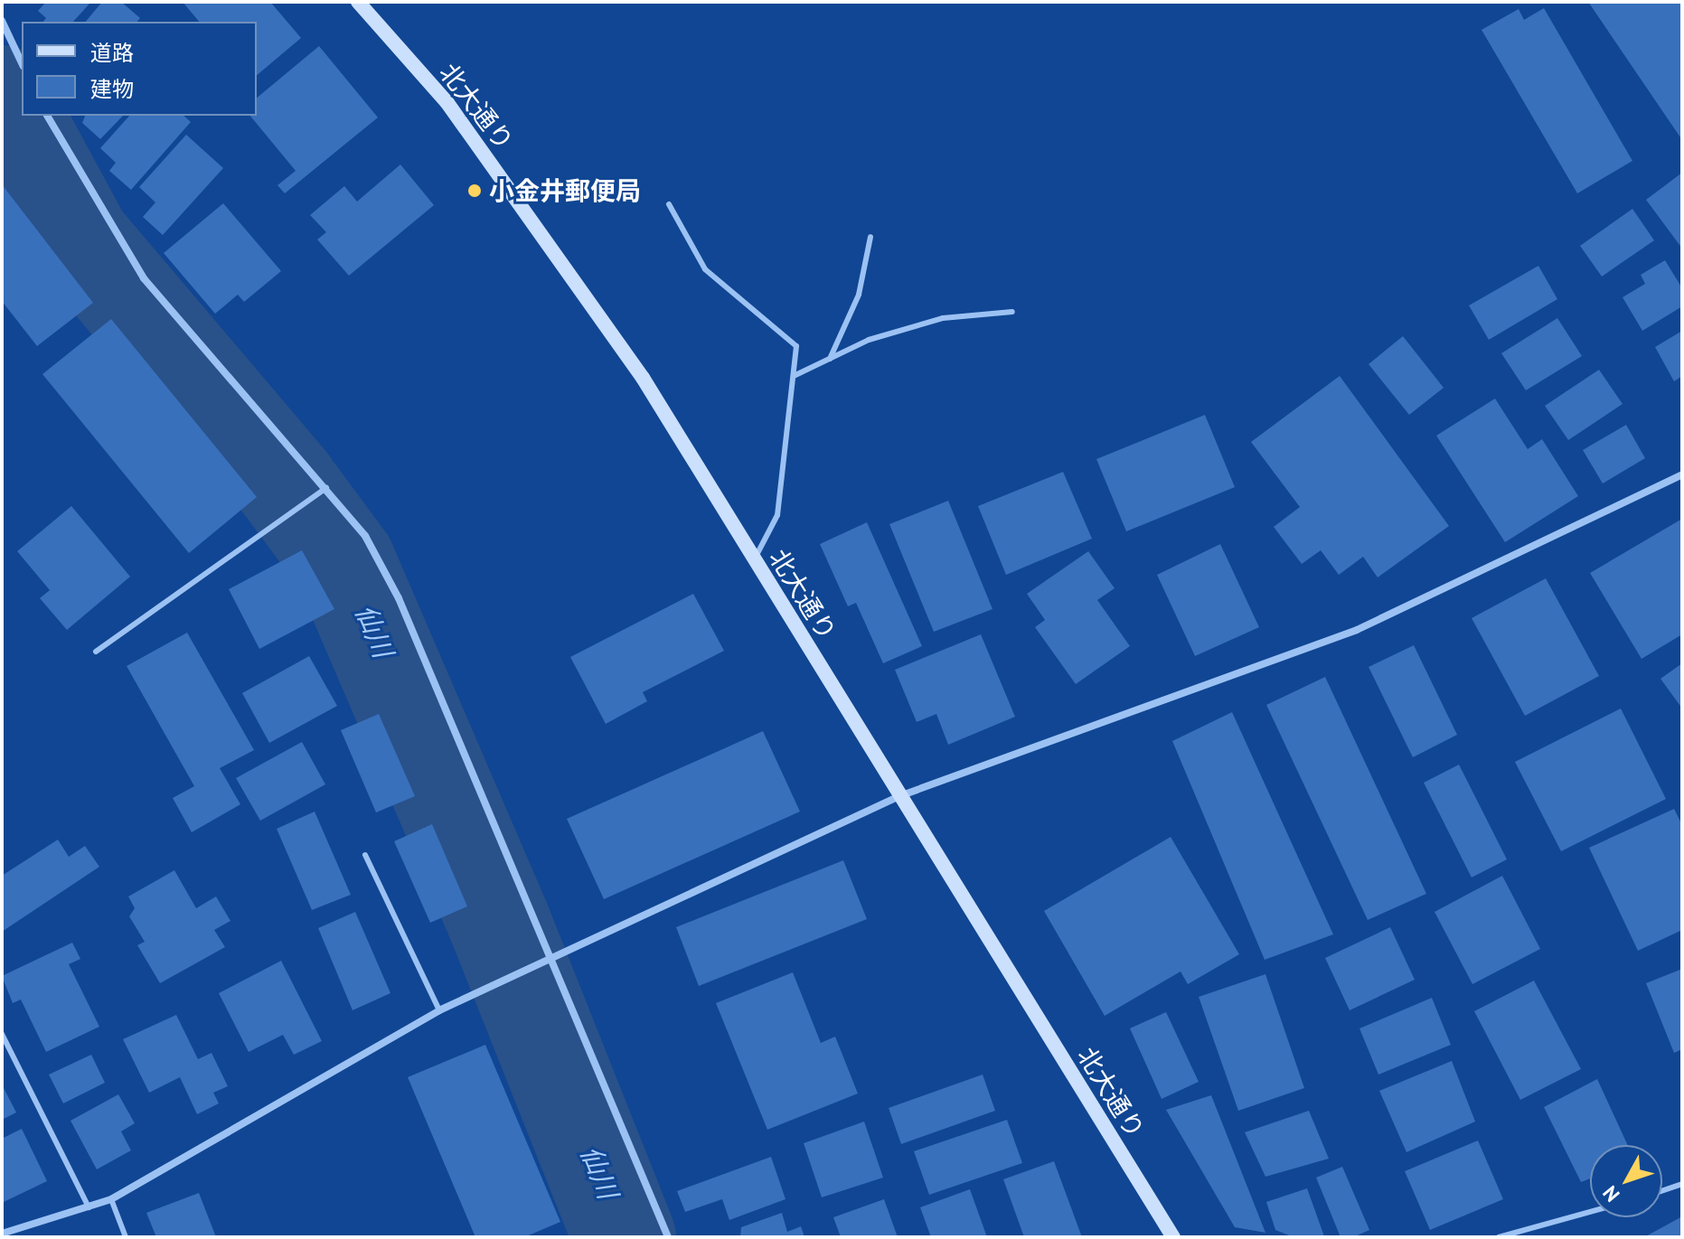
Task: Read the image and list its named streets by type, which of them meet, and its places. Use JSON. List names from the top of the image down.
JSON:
{
  "streets": {
    "street": ["北大通り"]
  },
  "water": ["仙川"],
  "places": ["小金井郵便局"],
  "legend": ["道路", "建物"],
  "north": "bottom left"
}
